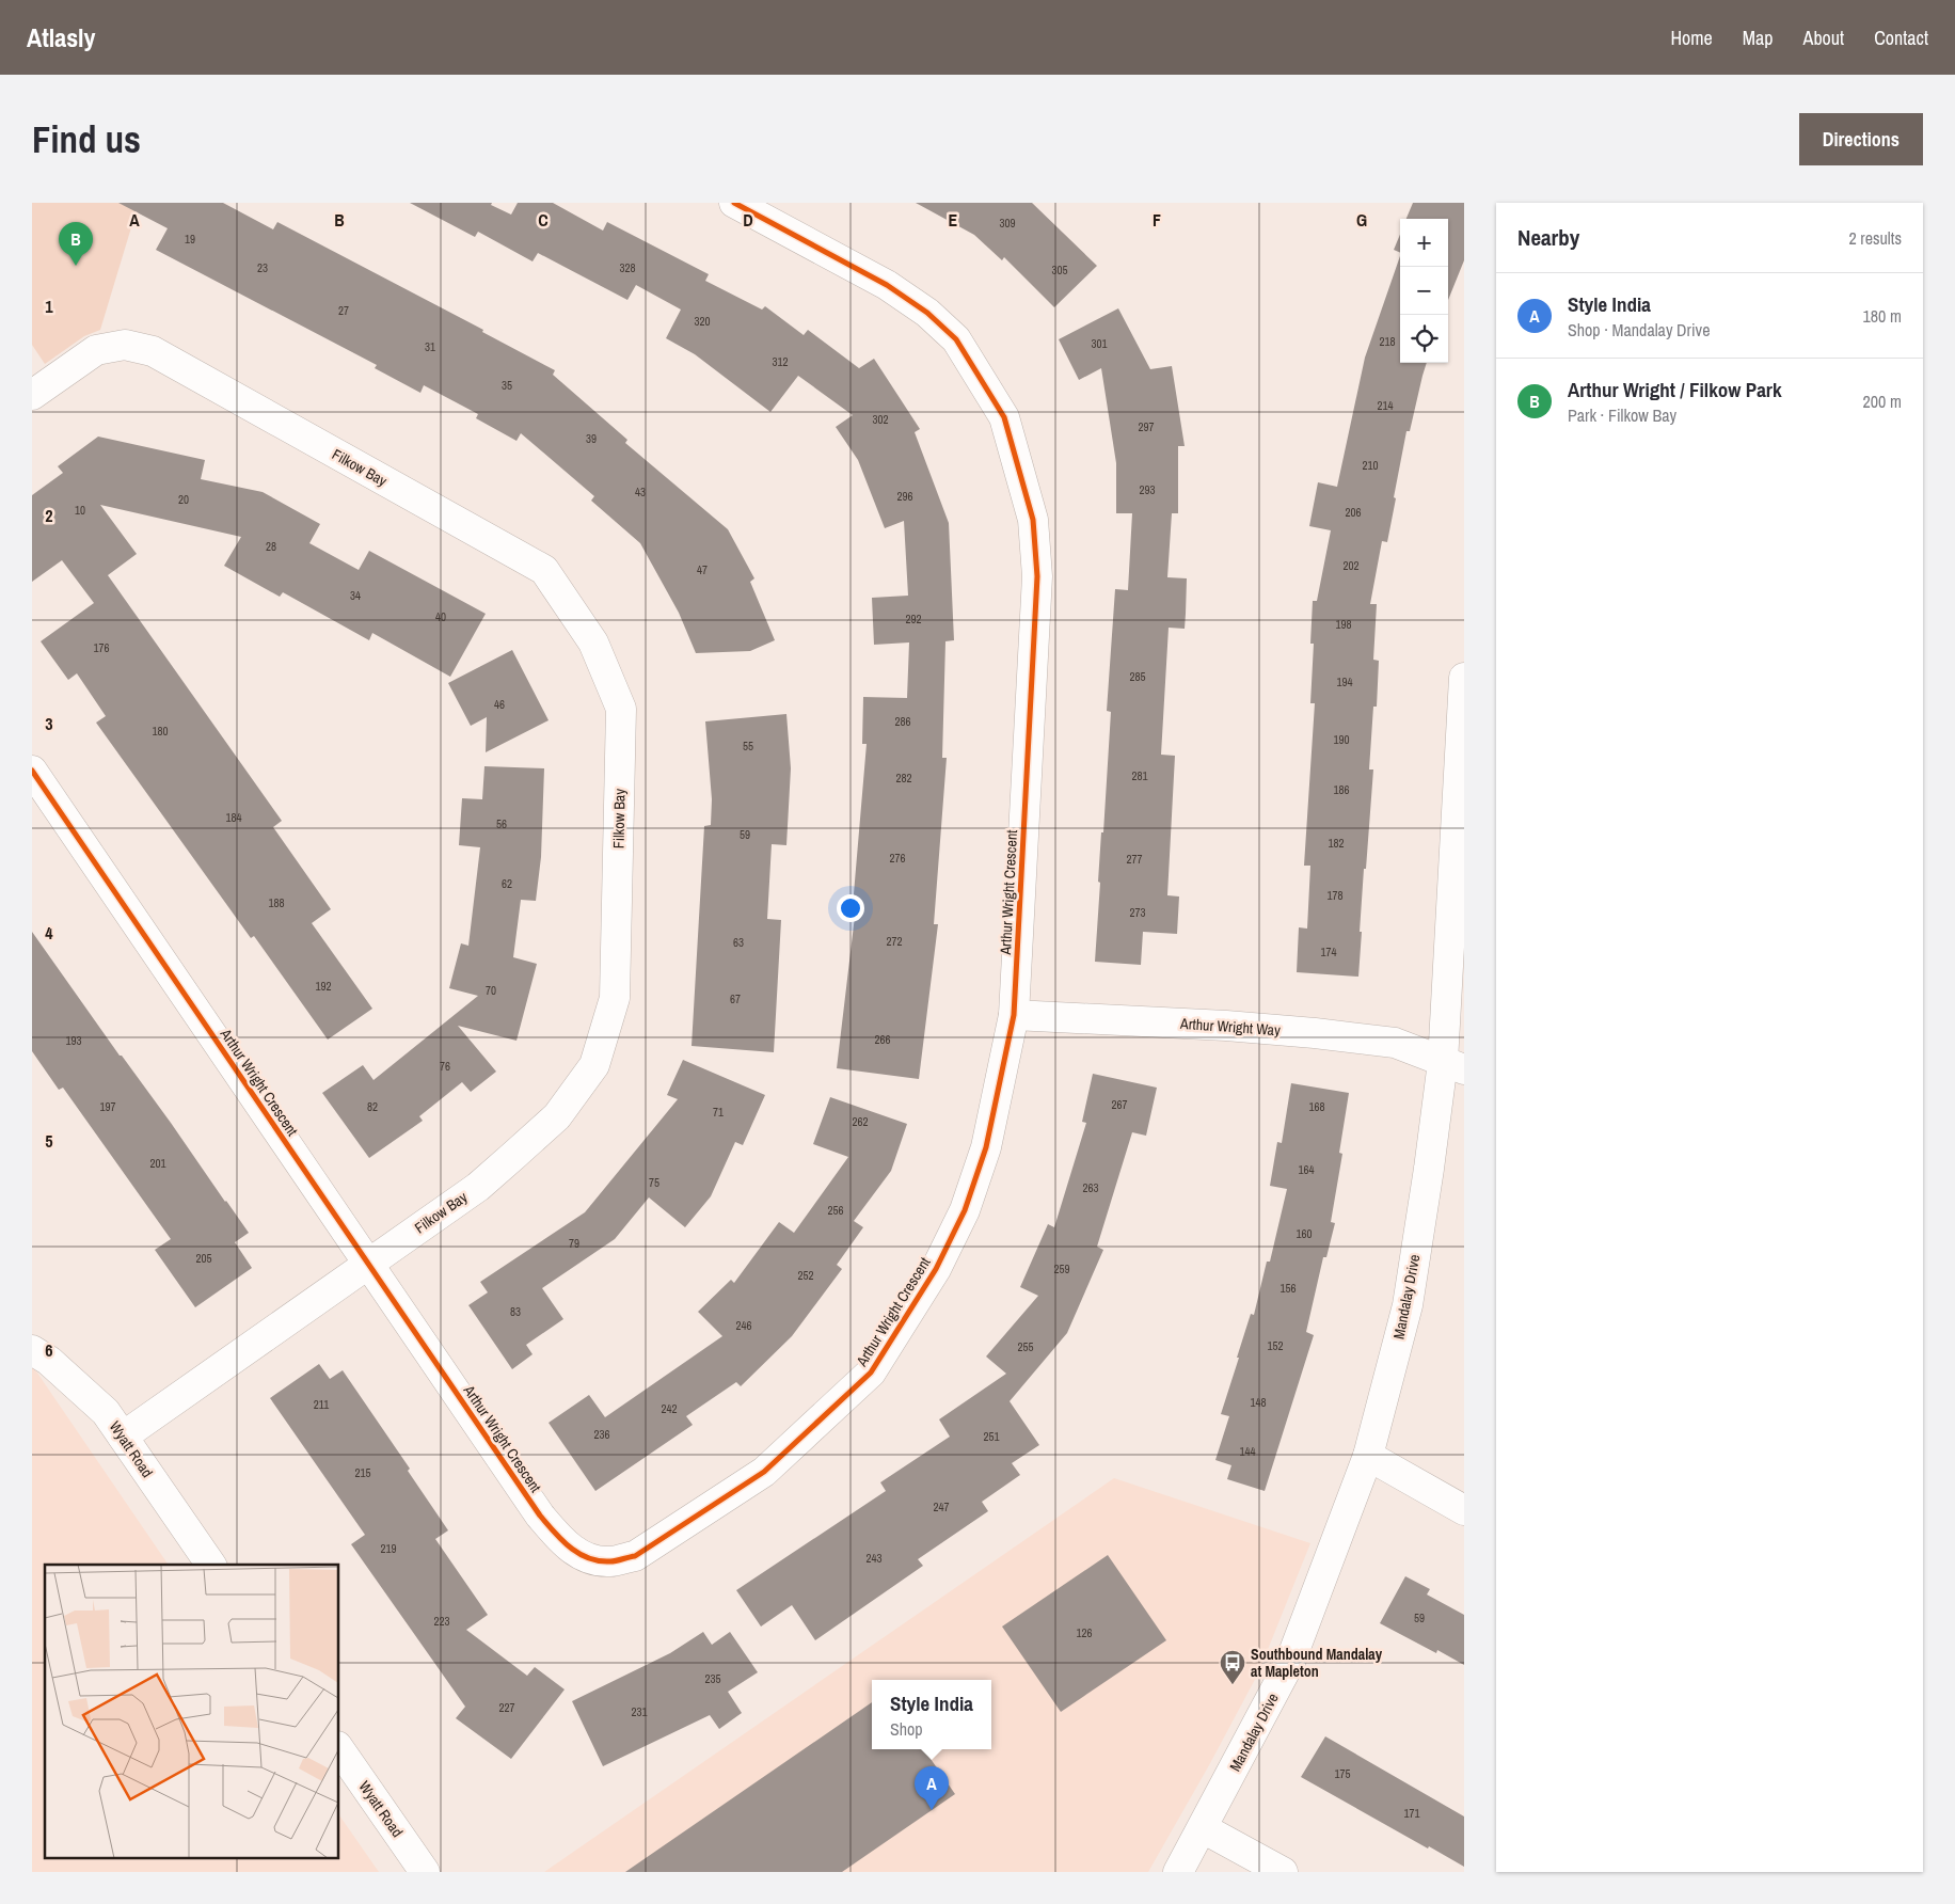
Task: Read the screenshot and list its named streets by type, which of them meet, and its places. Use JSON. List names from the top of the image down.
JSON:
{
  "streets": {
    "street": [
      "Filkow Bay",
      "Arthur Wright Crescent",
      "Arthur Wright Way",
      "Mandalay Drive",
      "Wyatt Road"
    ]
  },
  "crossings": [
    ["Filkow Bay", "Arthur Wright Crescent"],
    ["Filkow Bay", "Wyatt Road"],
    ["Arthur Wright Crescent", "Arthur Wright Way"],
    ["Arthur Wright Way", "Mandalay Drive"]
  ],
  "places": {
    "bus stop": ["Southbound Mandalay at Mapleton"]
  },
  "house_numbers": [
    "309",
    "19",
    "23",
    "328",
    "305",
    "27",
    "320",
    "218",
    "301",
    "31",
    "312",
    "35",
    "214",
    "302",
    "297",
    "39",
    "210",
    "293",
    "43",
    "296",
    "20",
    "10",
    "206",
    "28",
    "202",
    "47",
    "34",
    "40",
    "292",
    "198",
    "176",
    "285",
    "194",
    "46",
    "286",
    "180",
    "190",
    "55",
    "281",
    "282",
    "186",
    "184",
    "56",
    "59",
    "182",
    "276",
    "277",
    "62",
    "178",
    "188",
    "273",
    "272",
    "63",
    "174",
    "192",
    "70",
    "67",
    "266",
    "193",
    "76",
    "267",
    "197",
    "82",
    "168",
    "71",
    "262",
    "201",
    "164",
    "75",
    "263",
    "256",
    "160",
    "79",
    "205",
    "259",
    "252",
    "156",
    "83",
    "246",
    "152",
    "255",
    "148",
    "211",
    "242",
    "236",
    "251",
    "144",
    "215",
    "247",
    "219",
    "243",
    "59",
    "223",
    "126",
    "235",
    "227",
    "231",
    "175",
    "171"
  ],
  "page": {
    "header": "Atlasly",
    "nav": [
      "Home",
      "Map",
      "About",
      "Contact"
    ],
    "buttons": "Directions",
    "title": "Find us",
    "heading": ["Nearby", "2 results"],
    "map_buttons": ["+", "−"],
    "pins": ["B", "A"],
    "list": [
      {
        "mark": "A",
        "name": "Style India",
        "note": "Shop · Mandalay Drive",
        "value": "180 m"
      },
      {
        "mark": "B",
        "name": "Arthur Wright / Filkow Park",
        "note": "Park · Filkow Bay",
        "value": "200 m"
      }
    ],
    "popup": ["Style India", "Shop"]
  },
  "grid": {
    "columns": [
      "A",
      "B",
      "C",
      "D",
      "E",
      "F",
      "G"
    ],
    "rows": [
      "1",
      "2",
      "3",
      "4",
      "5",
      "6"
    ]
  }
}
